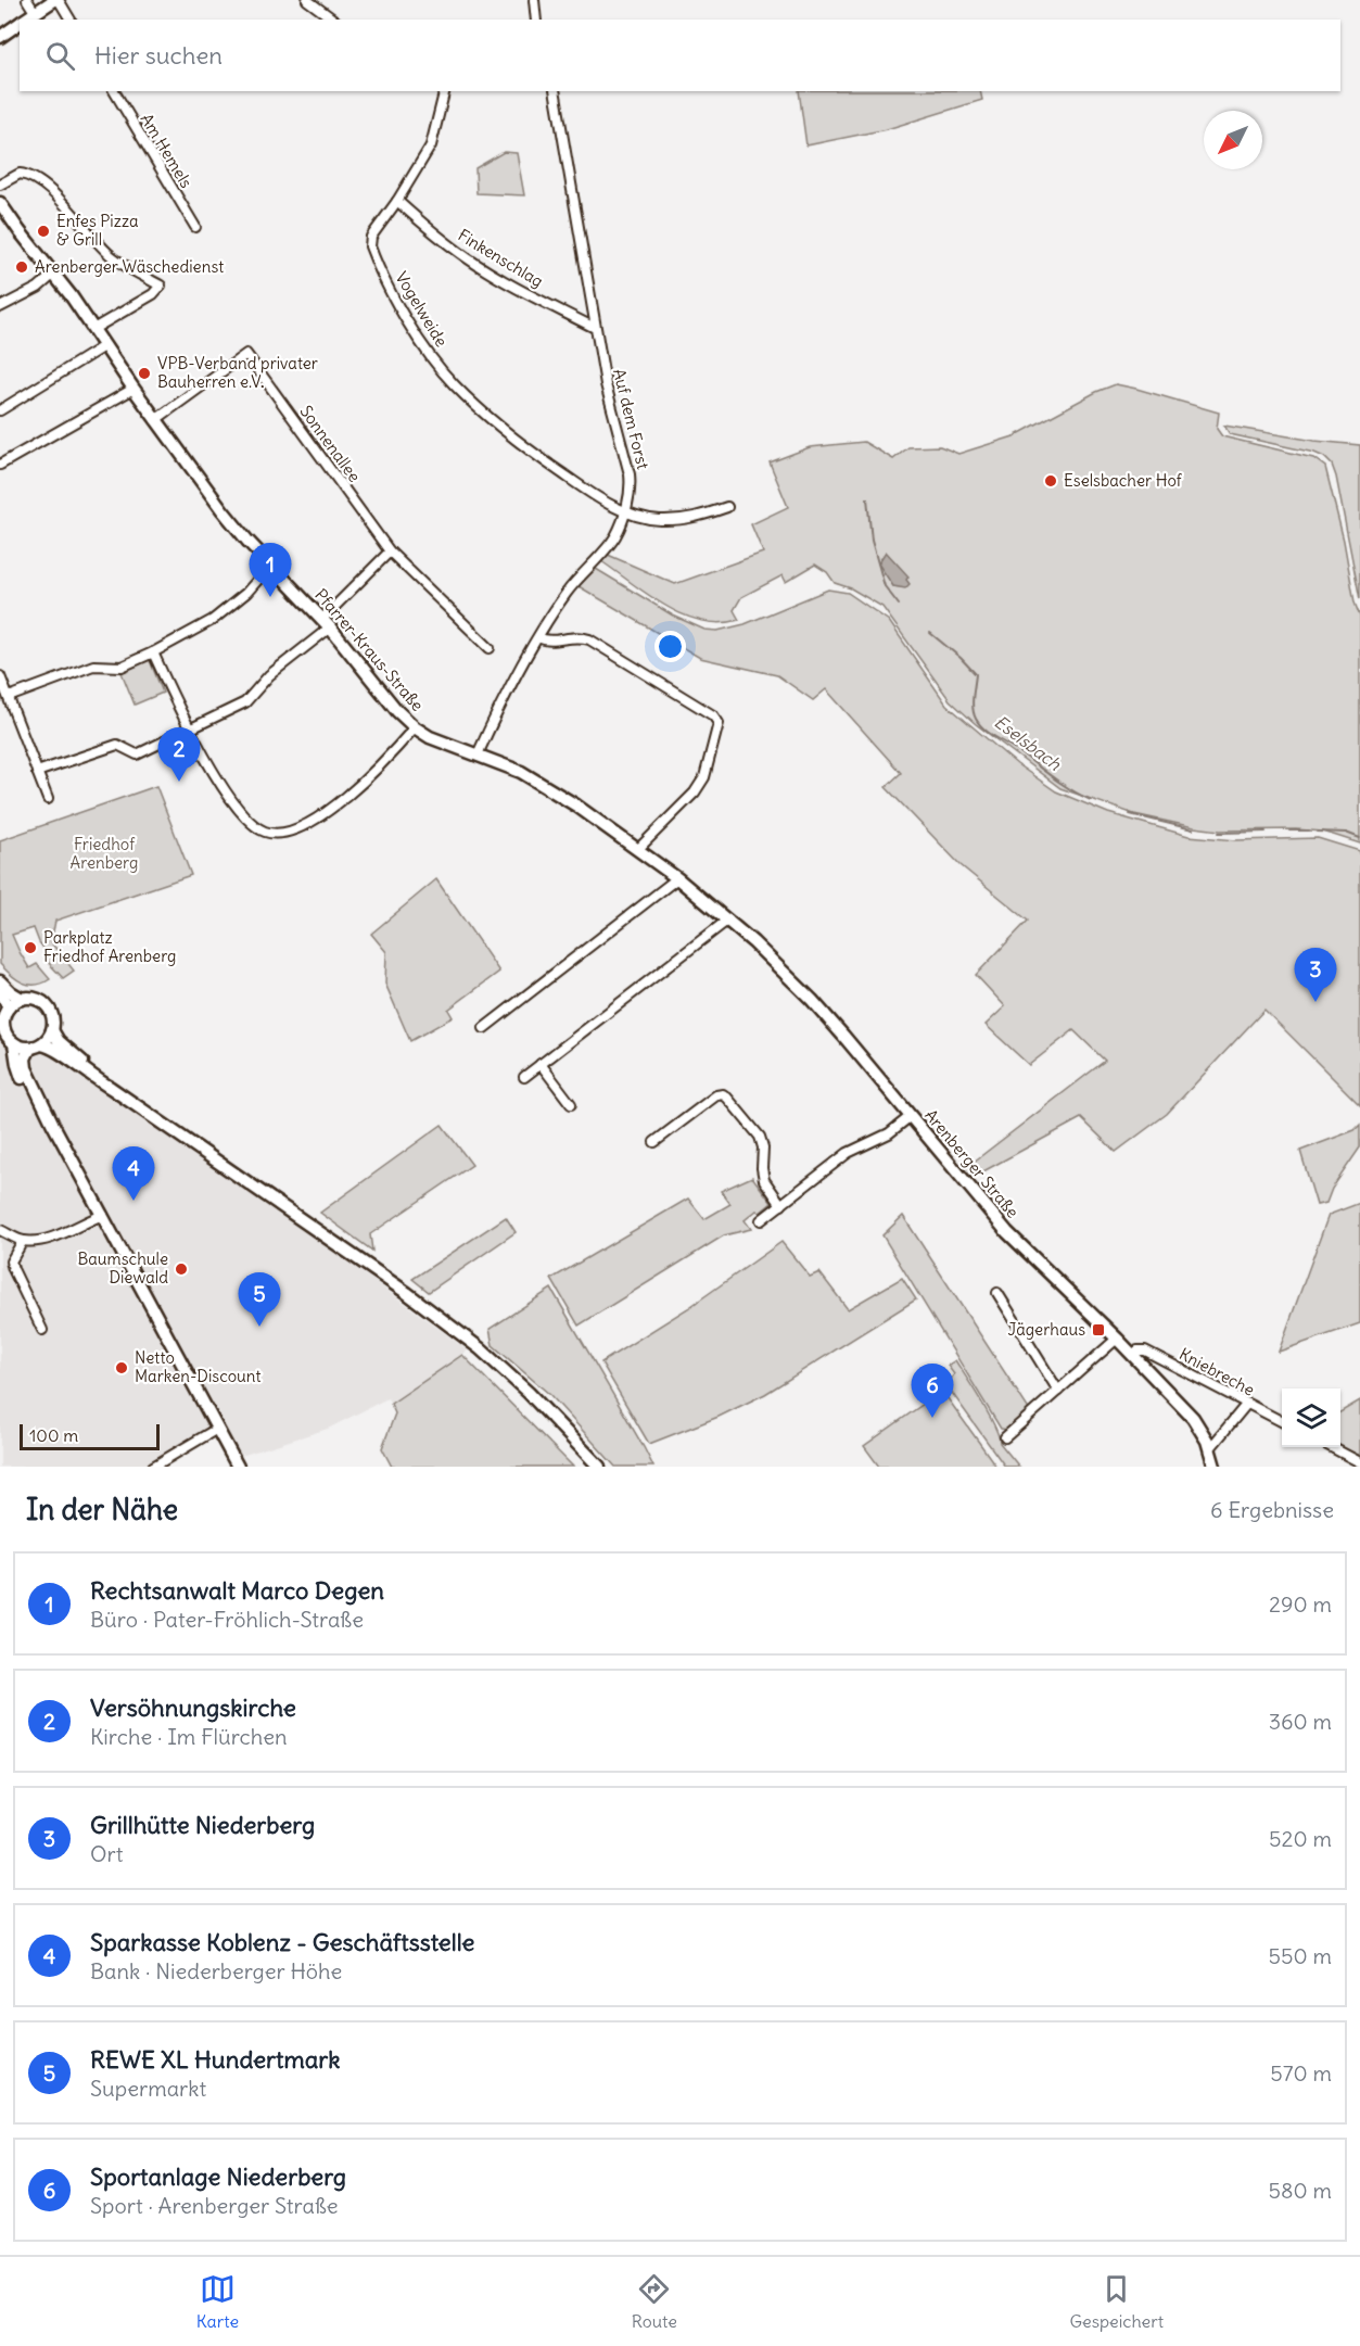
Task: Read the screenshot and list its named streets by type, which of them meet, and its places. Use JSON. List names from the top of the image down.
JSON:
{
  "streets": {
    "street": [
      "Am Hemels",
      "Finkenschlag",
      "Vogelweide",
      "Auf dem Forst",
      "Sonnenallee",
      "Pfarrer-Kraus-Straße",
      "Arenberger Straße",
      "Kniebreche"
    ]
  },
  "crossings": [
    ["Finkenschlag", "Vogelweide"],
    ["Finkenschlag", "Auf dem Forst"],
    ["Vogelweide", "Auf dem Forst"],
    ["Auf dem Forst", "Pfarrer-Kraus-Straße"],
    ["Sonnenallee", "Pfarrer-Kraus-Straße"],
    ["Pfarrer-Kraus-Straße", "Arenberger Straße"],
    ["Arenberger Straße", "Kniebreche"]
  ],
  "water": ["Eselsbach"],
  "parks": ["Friedhof Arenberg"],
  "places": {
    "other": [
      "Enfes Pizza & Grill",
      "Arenberger Wäschedienst",
      "VPB-Verband privater Bauherren e.V.",
      "Eselsbacher Hof",
      "Parkplatz Friedhof Arenberg",
      "Baumschule Diewald",
      "Netto Marken-Discount"
    ],
    "transit": ["Jägerhaus"]
  },
  "scale_bar": "100 m",
  "north": "bottom left",
  "page": {
    "search": "Hier suchen",
    "pins": [
      "1",
      "2",
      "3",
      "4",
      "5",
      "6"
    ],
    "scale": "100 m",
    "heading": ["In der Nähe", "6 Ergebnisse"],
    "list": [
      {
        "mark": "1",
        "name": "Rechtsanwalt Marco Degen",
        "note": "Büro · Pater-Fröhlich-Straße",
        "value": "290 m"
      },
      {
        "mark": "2",
        "name": "Versöhnungskirche",
        "note": "Kirche · Im Flürchen",
        "value": "360 m"
      },
      {
        "mark": "3",
        "name": "Grillhütte Niederberg",
        "note": "Ort",
        "value": "520 m"
      },
      {
        "mark": "4",
        "name": "Sparkasse Koblenz - Geschäftsstelle",
        "note": "Bank · Niederberger Höhe",
        "value": "550 m"
      },
      {
        "mark": "5",
        "name": "REWE XL Hundertmark",
        "note": "Supermarkt",
        "value": "570 m"
      },
      {
        "mark": "6",
        "name": "Sportanlage Niederberg",
        "note": "Sport · Arenberger Straße",
        "value": "580 m"
      }
    ],
    "nav": ["Karte", "Route", "Gespeichert"]
  }
}
